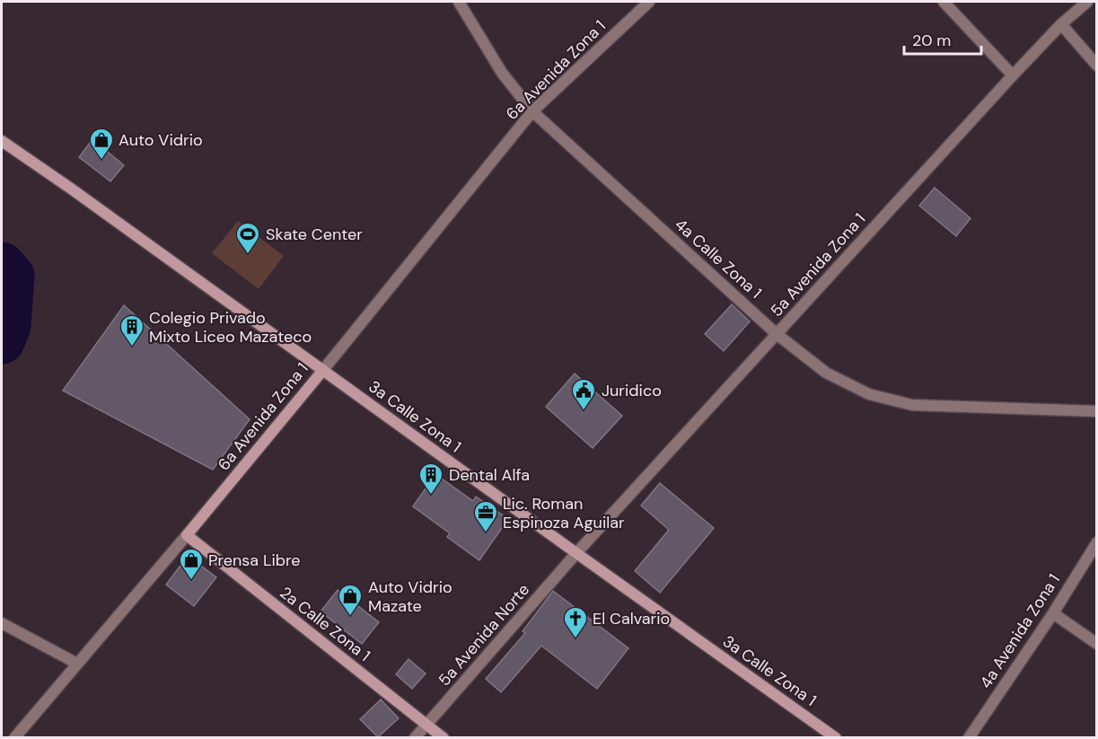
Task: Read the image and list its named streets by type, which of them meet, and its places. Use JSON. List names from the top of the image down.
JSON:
{
  "streets": {
    "main road": ["6a Avenida Zona 1", "3a Calle Zona 1", "2a Calle Zona 1"],
    "street": [
      "4a Calle Zona 1",
      "5a Avenida Zona 1",
      "4a Avenida Zona 1",
      "5a Avenida Norte"
    ]
  },
  "crossings": [
    ["6a Avenida Zona 1", "4a Calle Zona 1"],
    ["6a Avenida Zona 1", "3a Calle Zona 1"],
    ["6a Avenida Zona 1", "2a Calle Zona 1"],
    ["4a Calle Zona 1", "5a Avenida Zona 1"],
    ["5a Avenida Zona 1", "3a Calle Zona 1"],
    ["5a Avenida Zona 1", "5a Avenida Norte"],
    ["3a Calle Zona 1", "5a Avenida Norte"],
    ["2a Calle Zona 1", "5a Avenida Norte"]
  ],
  "places": {
    "shop": ["Auto Vidrio", "Prensa Libre", "Auto Vidrio Mazate"],
    "sports": ["Skate Center"],
    "building": ["Colegio Privado Mixto Liceo Mazateco", "Dental Alfa"],
    "public building": ["Juridico"],
    "office": ["Lic. Roman Espinoza Aguilar"],
    "church": ["El Calvario"]
  },
  "scale_bar": "20 m"
}
